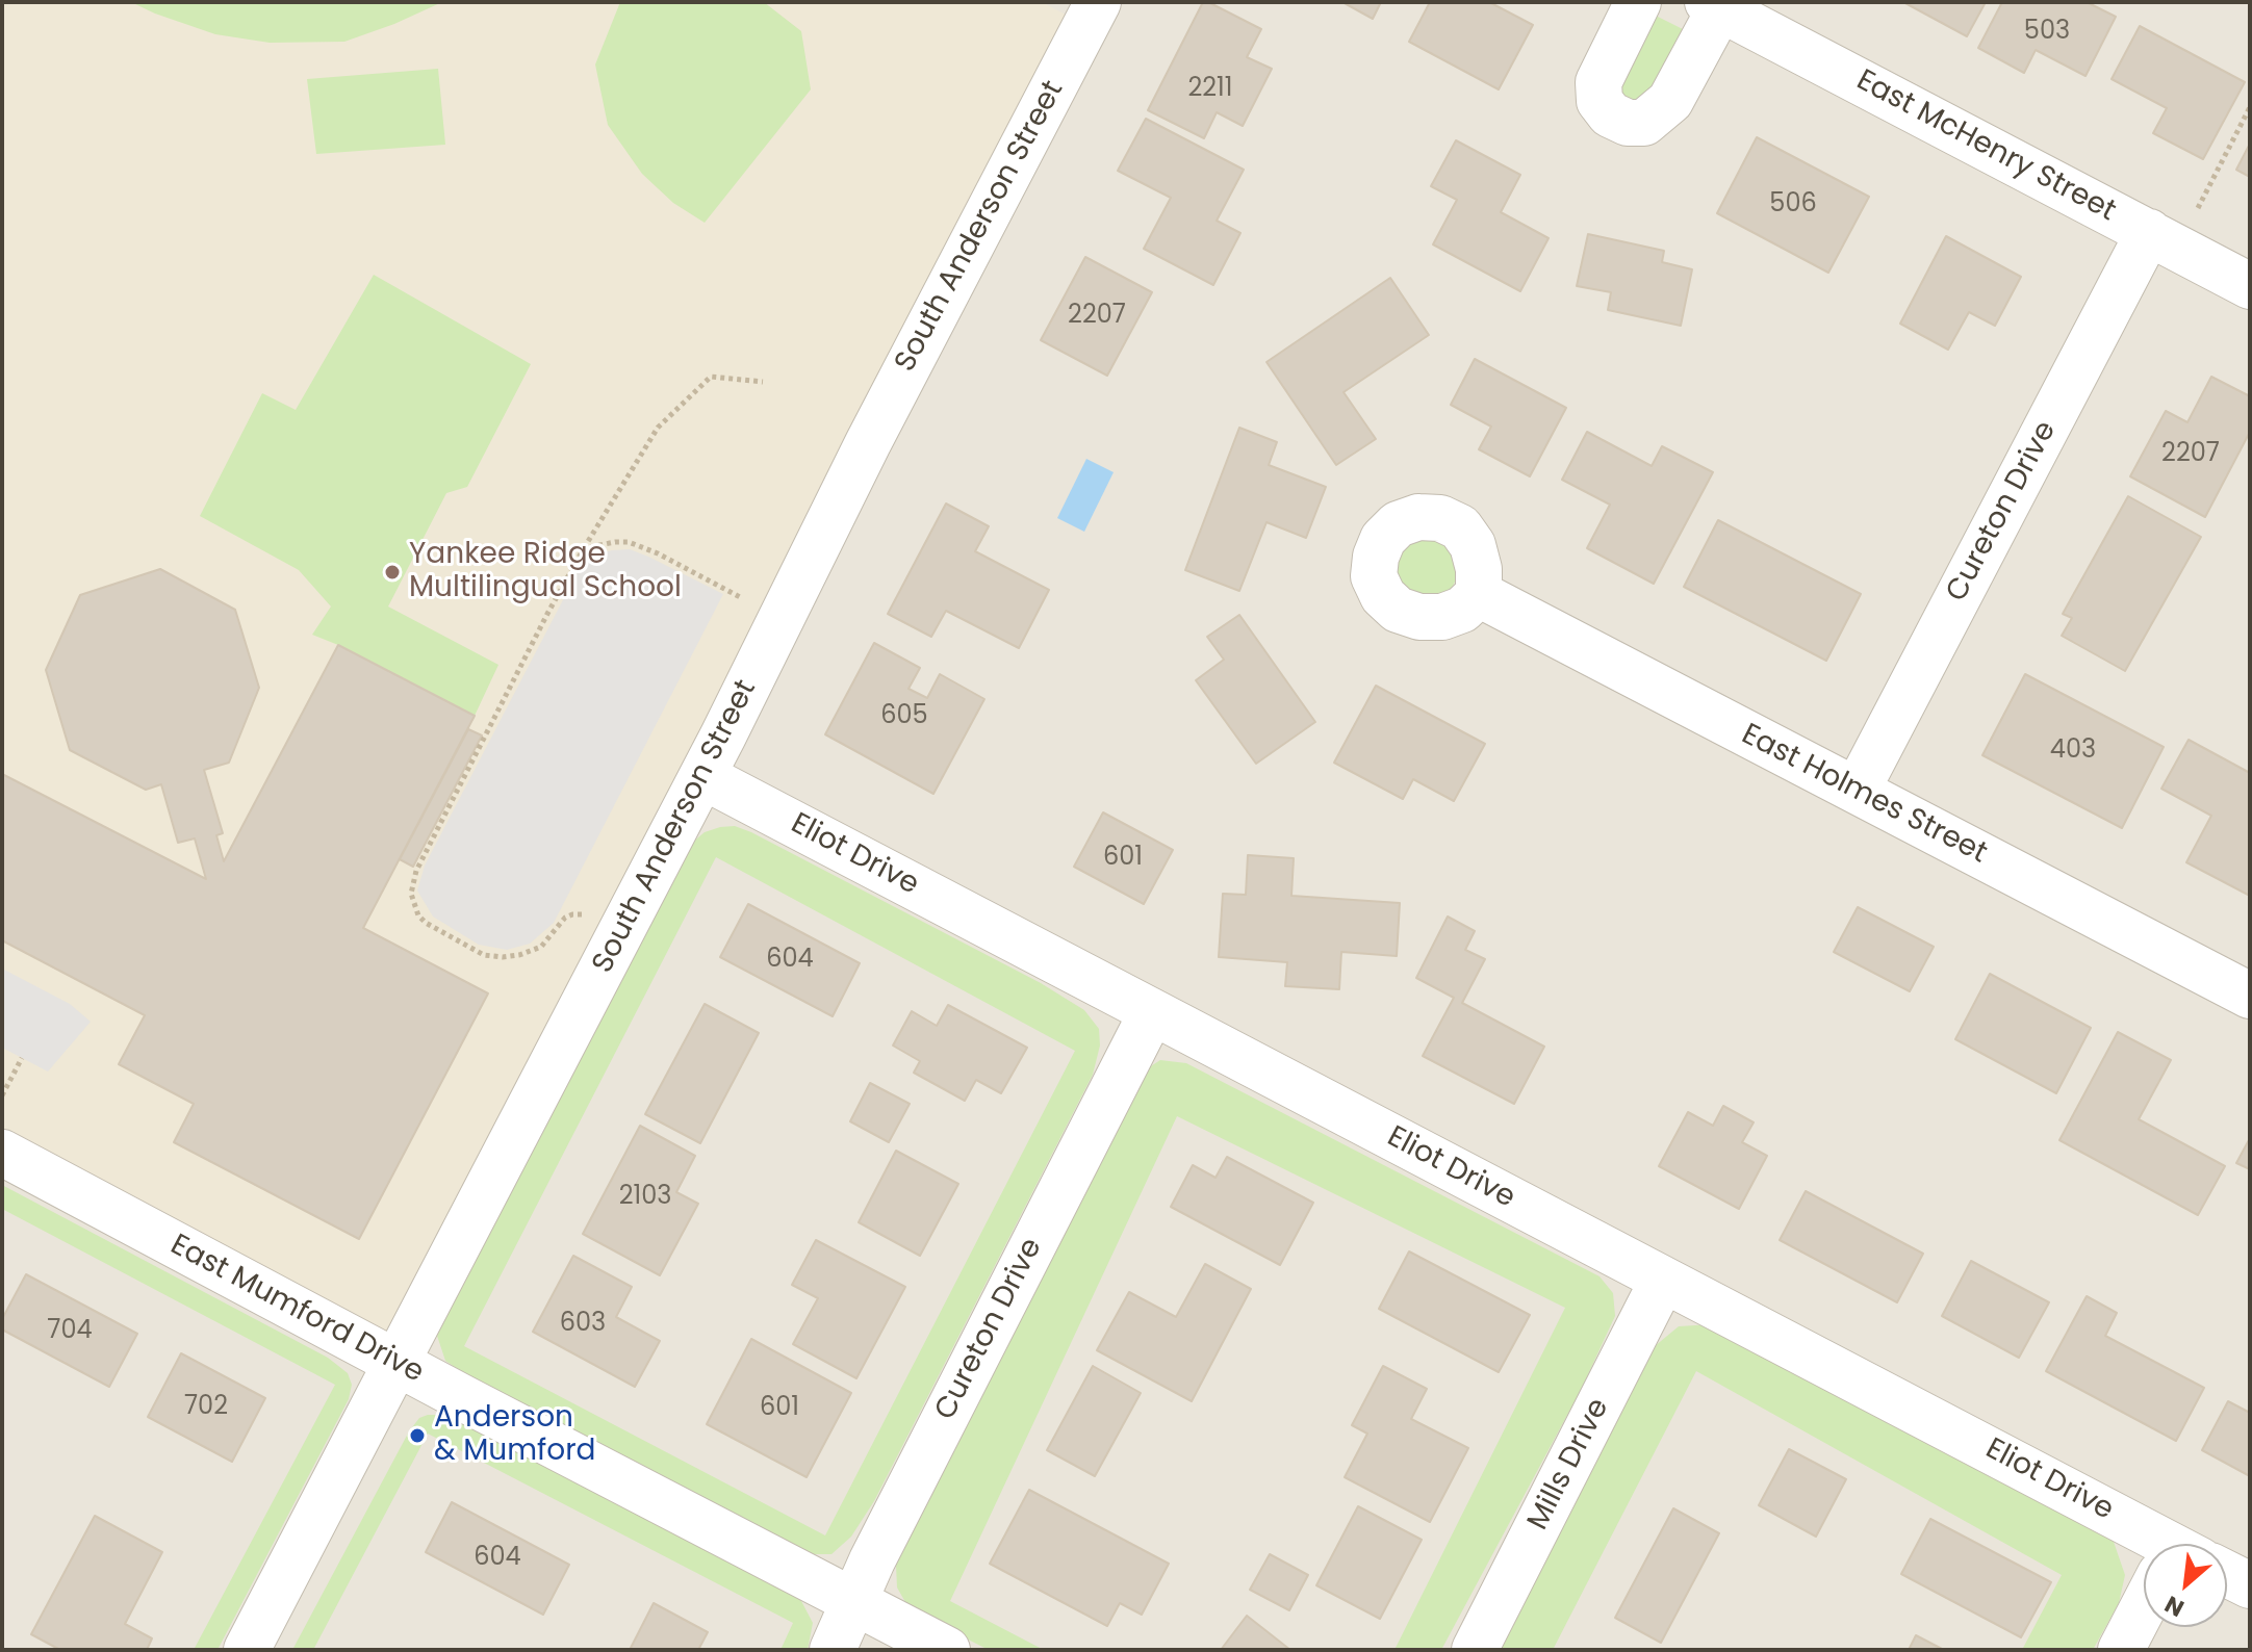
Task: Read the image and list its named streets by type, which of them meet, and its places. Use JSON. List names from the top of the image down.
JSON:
{
  "streets": {
    "street": [
      "East McHenry Street",
      "South Anderson Street",
      "Cureton Drive",
      "East Holmes Street",
      "Eliot Drive",
      "East Mumford Drive",
      "Mills Drive"
    ]
  },
  "crossings": [
    ["East McHenry Street", "Cureton Drive"],
    ["South Anderson Street", "Eliot Drive"],
    ["South Anderson Street", "East Mumford Drive"],
    ["Cureton Drive", "East Holmes Street"],
    ["Cureton Drive", "Eliot Drive"],
    ["Cureton Drive", "East Mumford Drive"],
    ["Eliot Drive", "Mills Drive"]
  ],
  "places": ["Yankee Ridge Multilingual School", "Anderson & Mumford"],
  "house_numbers": [
    "503",
    "2211",
    "506",
    "2207",
    "2207",
    "605",
    "403",
    "601",
    "604",
    "2103",
    "603",
    "704",
    "702",
    "601",
    "604"
  ],
  "north": "bottom left"
}
